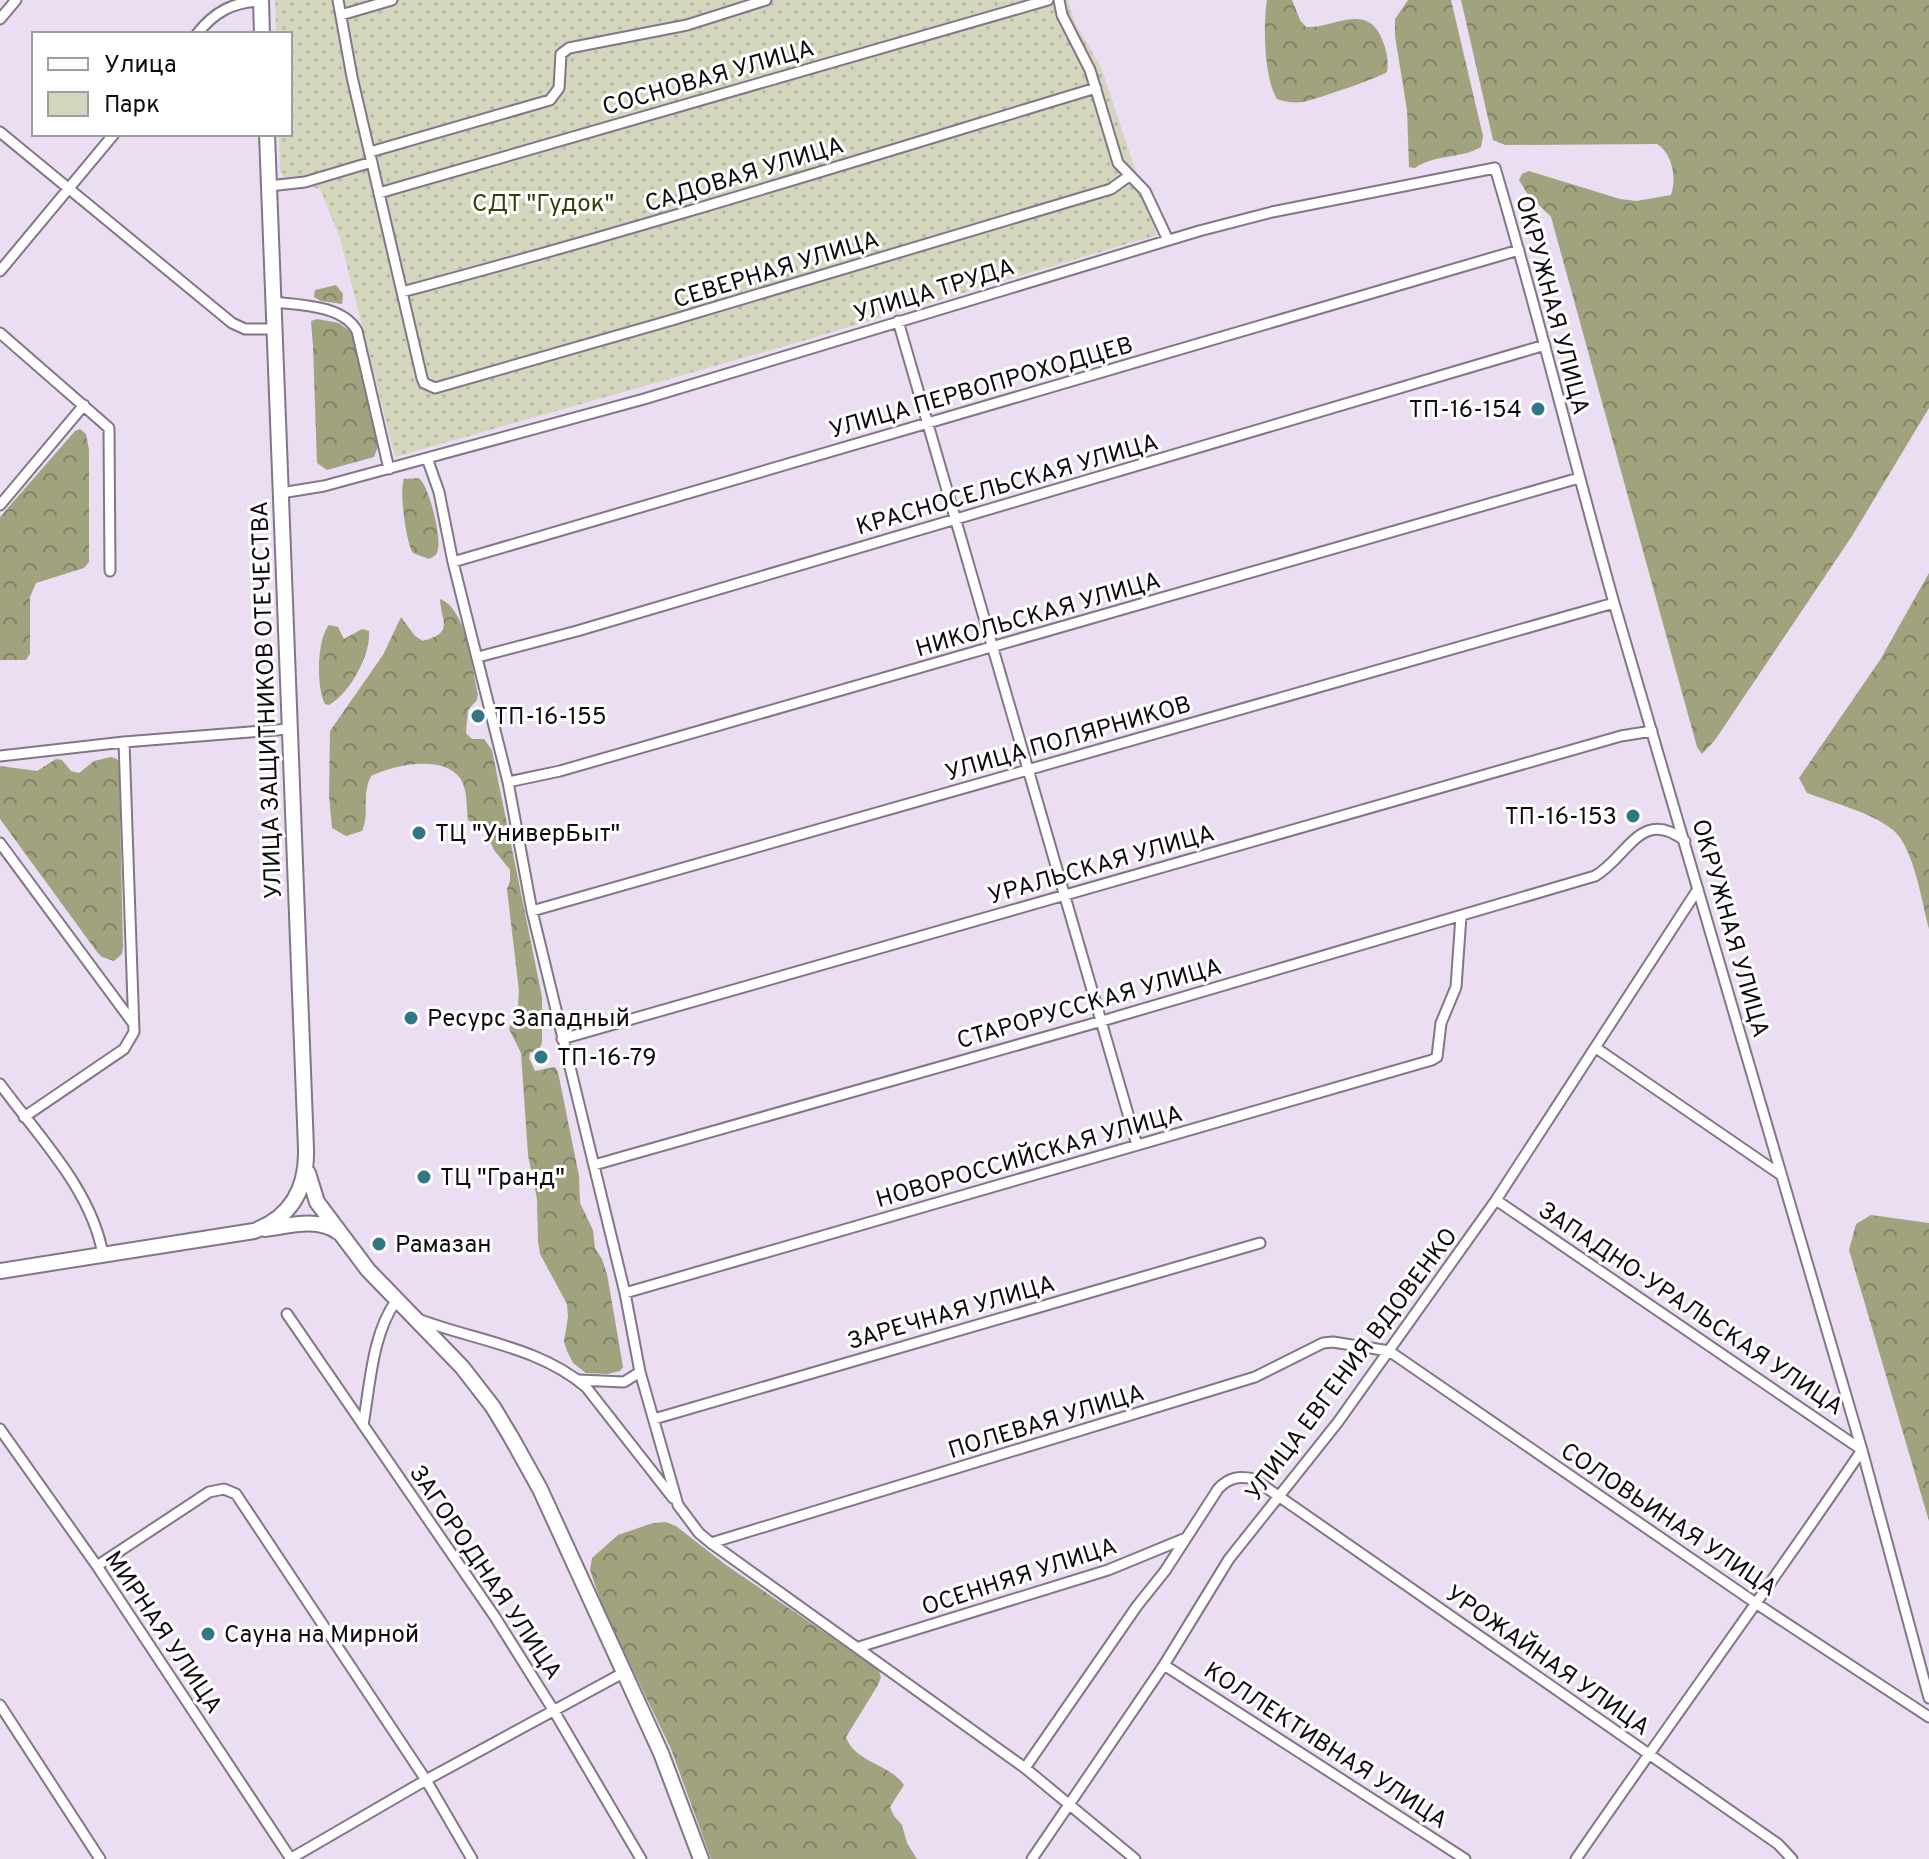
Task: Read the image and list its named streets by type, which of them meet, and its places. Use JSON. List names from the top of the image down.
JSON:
{
  "streets": {
    "main road": ["УЛИЦА ЗАЩИТНИКОВ ОТЕЧЕСТВА"],
    "street": [
      "СОСНОВАЯ УЛИЦА",
      "САДОВАЯ УЛИЦА",
      "СЕВЕРНАЯ УЛИЦА",
      "УЛИЦА ТРУДА",
      "ОКРУЖНАЯ УЛИЦА",
      "УЛИЦА ПЕРВОПРОХОДЦЕВ",
      "КРАСНОСЕЛЬСКАЯ УЛИЦА",
      "НИКОЛЬСКАЯ УЛИЦА",
      "УЛИЦА ПОЛЯРНИКОВ",
      "УРАЛЬСКАЯ УЛИЦА",
      "СТАРОРУССКАЯ УЛИЦА",
      "НОВОРОССИЙСКАЯ УЛИЦА",
      "ЗАПАДНО-УРАЛЬСКАЯ УЛИЦА",
      "ЗАРЕЧНАЯ УЛИЦА",
      "УЛИЦА ЕВГЕНИЯ ВДОВЕНКО",
      "ПОЛЕВАЯ УЛИЦА",
      "СОЛОВЬИНАЯ УЛИЦА",
      "ЗАГОРОДНАЯ УЛИЦА",
      "ОСЕННЯЯ УЛИЦА",
      "МИРНАЯ УЛИЦА",
      "УРОЖАЙНАЯ УЛИЦА",
      "КОЛЛЕКТИВНАЯ УЛИЦА"
    ]
  },
  "crossings": [
    ["САДОВАЯ УЛИЦА", "СЕВЕРНАЯ УЛИЦА"],
    ["УЛИЦА ТРУДА", "ОКРУЖНАЯ УЛИЦА"],
    ["УЛИЦА ТРУДА", "УЛИЦА ЗАЩИТНИКОВ ОТЕЧЕСТВА"],
    ["ОКРУЖНАЯ УЛИЦА", "УЛИЦА ПЕРВОПРОХОДЦЕВ"],
    ["ОКРУЖНАЯ УЛИЦА", "КРАСНОСЕЛЬСКАЯ УЛИЦА"],
    ["ОКРУЖНАЯ УЛИЦА", "НИКОЛЬСКАЯ УЛИЦА"],
    ["ОКРУЖНАЯ УЛИЦА", "УЛИЦА ПОЛЯРНИКОВ"],
    ["ОКРУЖНАЯ УЛИЦА", "УРАЛЬСКАЯ УЛИЦА"],
    ["ОКРУЖНАЯ УЛИЦА", "СТАРОРУССКАЯ УЛИЦА"],
    ["ОКРУЖНАЯ УЛИЦА", "ЗАПАДНО-УРАЛЬСКАЯ УЛИЦА"],
    ["ОКРУЖНАЯ УЛИЦА", "УЛИЦА ЕВГЕНИЯ ВДОВЕНКО"],
    ["СТАРОРУССКАЯ УЛИЦА", "НОВОРОССИЙСКАЯ УЛИЦА"],
    ["ЗАПАДНО-УРАЛЬСКАЯ УЛИЦА", "УЛИЦА ЕВГЕНИЯ ВДОВЕНКО"],
    ["УЛИЦА ЕВГЕНИЯ ВДОВЕНКО", "ПОЛЕВАЯ УЛИЦА"],
    ["УЛИЦА ЕВГЕНИЯ ВДОВЕНКО", "СОЛОВЬИНАЯ УЛИЦА"],
    ["УЛИЦА ЕВГЕНИЯ ВДОВЕНКО", "УРОЖАЙНАЯ УЛИЦА"],
    ["УЛИЦА ЕВГЕНИЯ ВДОВЕНКО", "КОЛЛЕКТИВНАЯ УЛИЦА"],
    ["ПОЛЕВАЯ УЛИЦА", "СОЛОВЬИНАЯ УЛИЦА"],
    ["ОСЕННЯЯ УЛИЦА", "УРОЖАЙНАЯ УЛИЦА"]
  ],
  "parks": ["СДТ \"Гудок\""],
  "places": [
    "ТП-16-154",
    "ТП-16-155",
    "ТП-16-153",
    "ТЦ \"УниверБыт\"",
    "Ресурс Западный",
    "ТП-16-79",
    "ТЦ \"Гранд\"",
    "Рамазан",
    "Сауна на Мирной"
  ],
  "legend": ["Улица", "Парк"]
}
